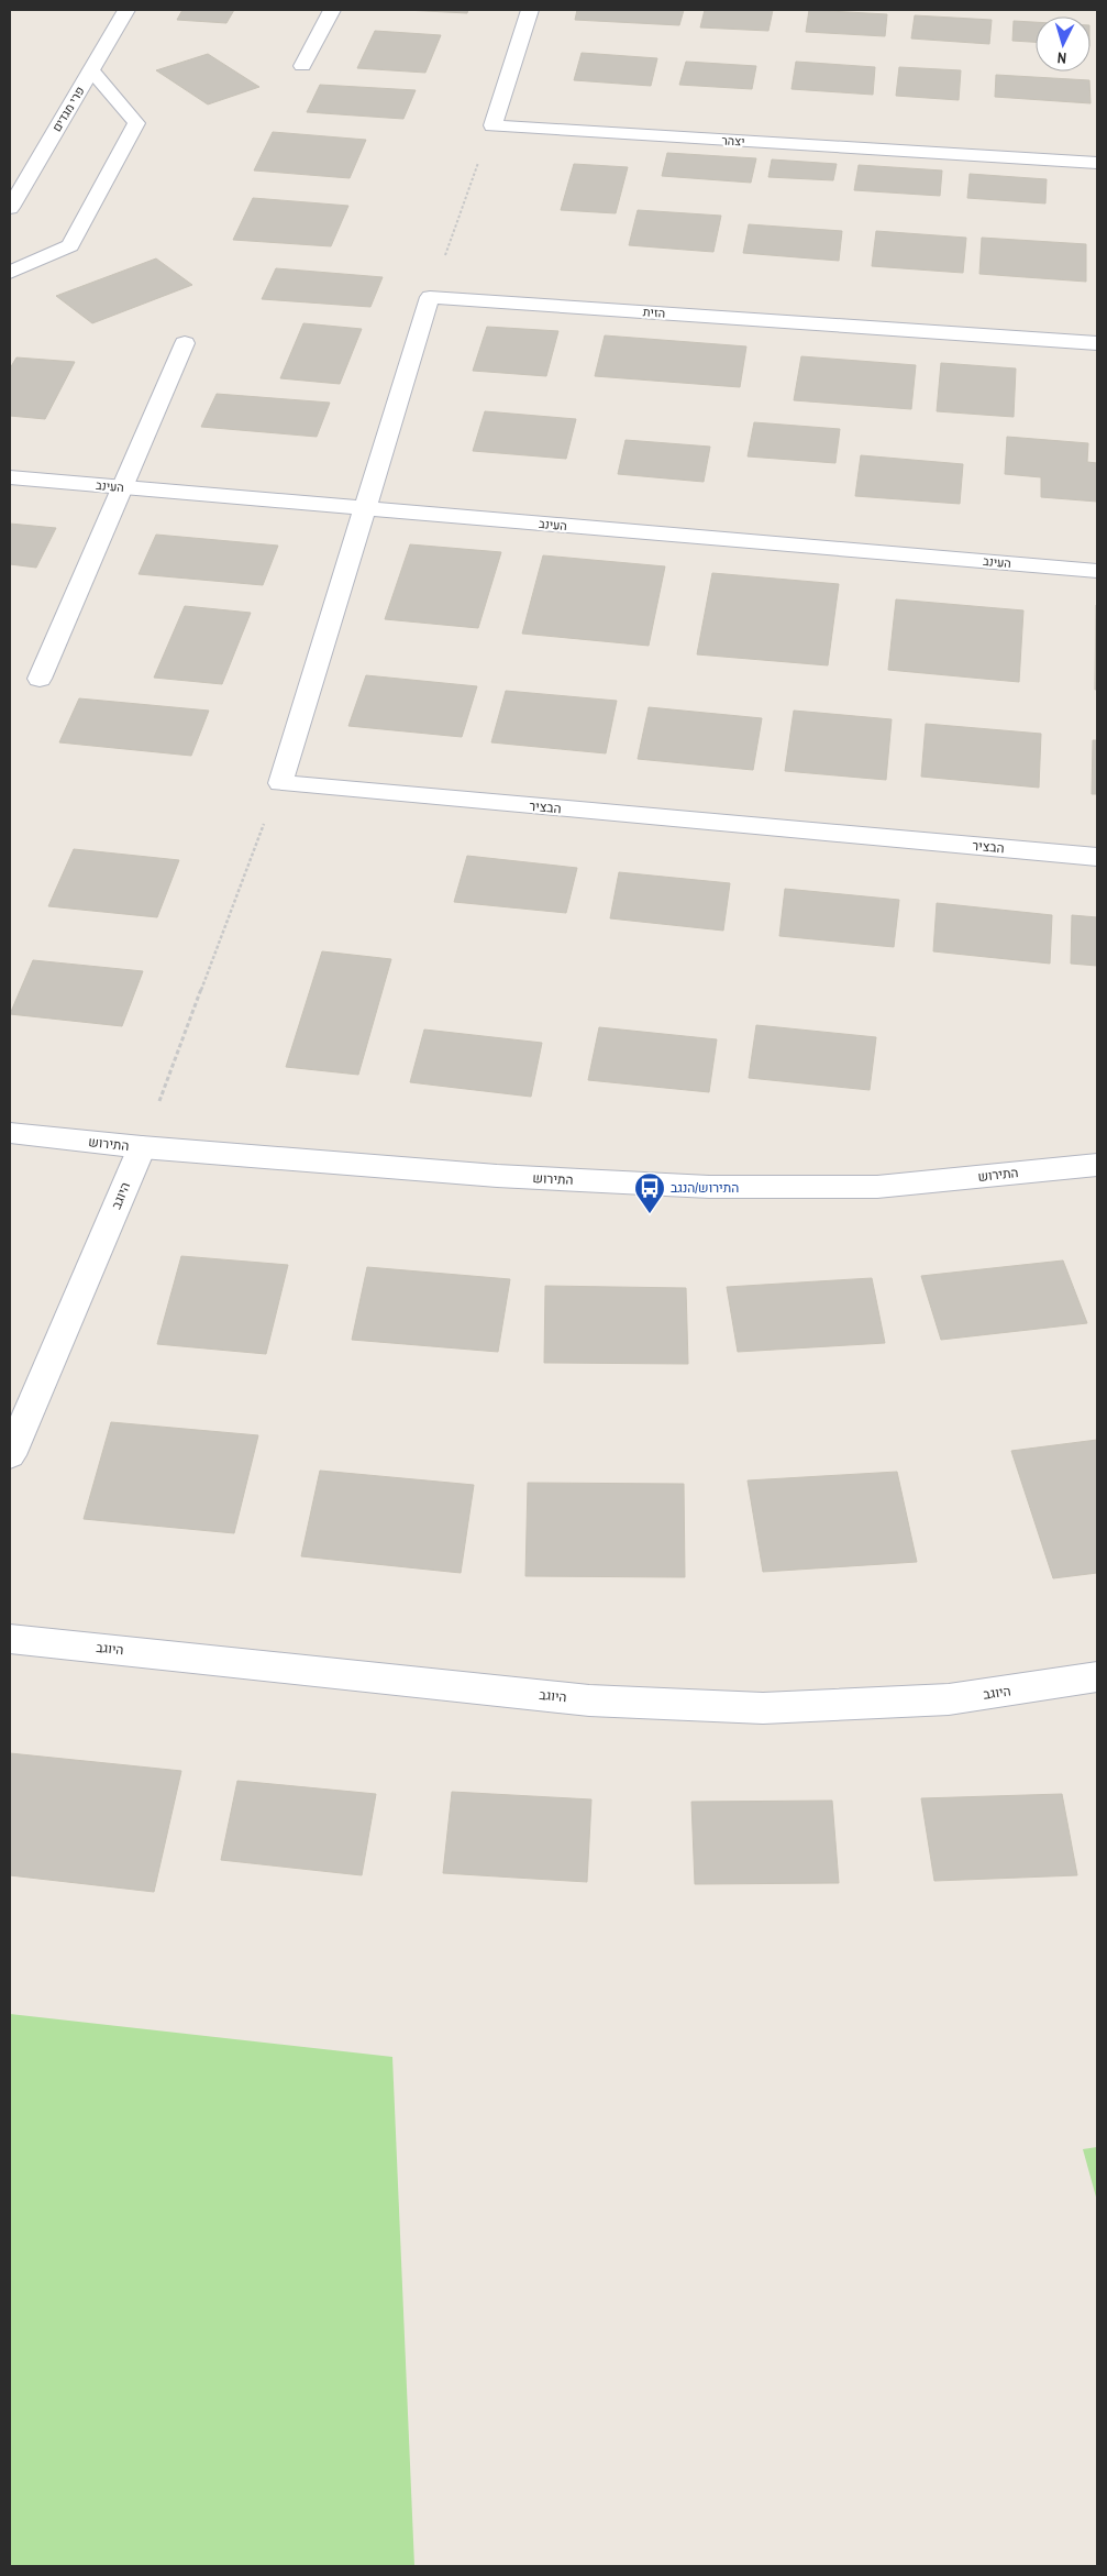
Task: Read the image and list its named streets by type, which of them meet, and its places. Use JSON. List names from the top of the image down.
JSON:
{
  "streets": {
    "street": [
      "פרי מגדים",
      "יצהר",
      "הזית",
      "העינב",
      "הבציר",
      "התירוש",
      "היוגב"
    ]
  },
  "crossings": [
    ["התירוש", "היוגב"]
  ],
  "places": {
    "bus stop": ["התירוש/הנגב"]
  },
  "north": "bottom"
}
